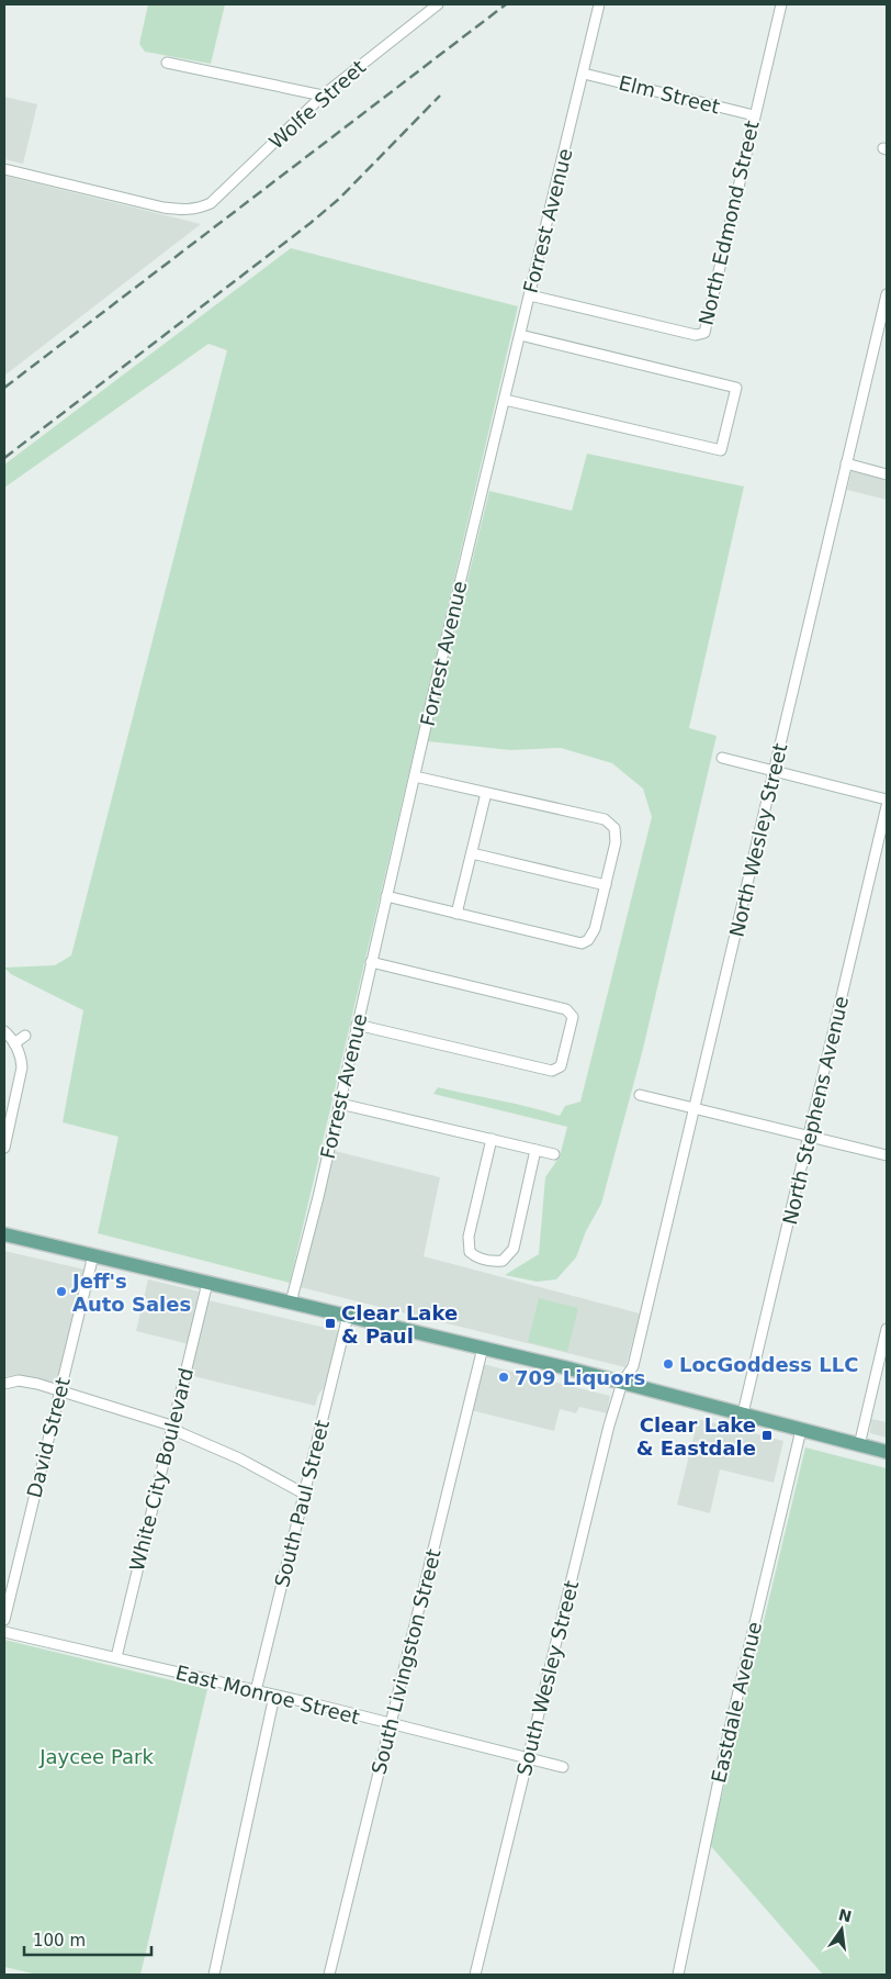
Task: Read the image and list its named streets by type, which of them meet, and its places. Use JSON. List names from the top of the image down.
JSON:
{
  "streets": {
    "street": [
      "Elm Street",
      "Wolfe Street",
      "Forrest Avenue",
      "North Edmond Street",
      "North Wesley Street",
      "North Stephens Avenue",
      "David Street",
      "White City Boulevard",
      "South Paul Street",
      "South Livingston Street",
      "South Wesley Street",
      "East Monroe Street",
      "Eastdale Avenue"
    ]
  },
  "crossings": [
    ["Elm Street", "Forrest Avenue"],
    ["Elm Street", "North Edmond Street"],
    ["Forrest Avenue", "North Edmond Street"],
    ["North Wesley Street", "South Wesley Street"],
    ["White City Boulevard", "East Monroe Street"],
    ["South Paul Street", "East Monroe Street"],
    ["South Livingston Street", "East Monroe Street"],
    ["South Wesley Street", "East Monroe Street"]
  ],
  "parks": ["Jaycee Park"],
  "places": {
    "other": ["Jeff's Auto Sales", "LocGoddess LLC", "709 Liquors"],
    "transit": ["Clear Lake & Paul", "Clear Lake & Eastdale"]
  },
  "scale_bar": "100 m",
  "north": "top"
}
